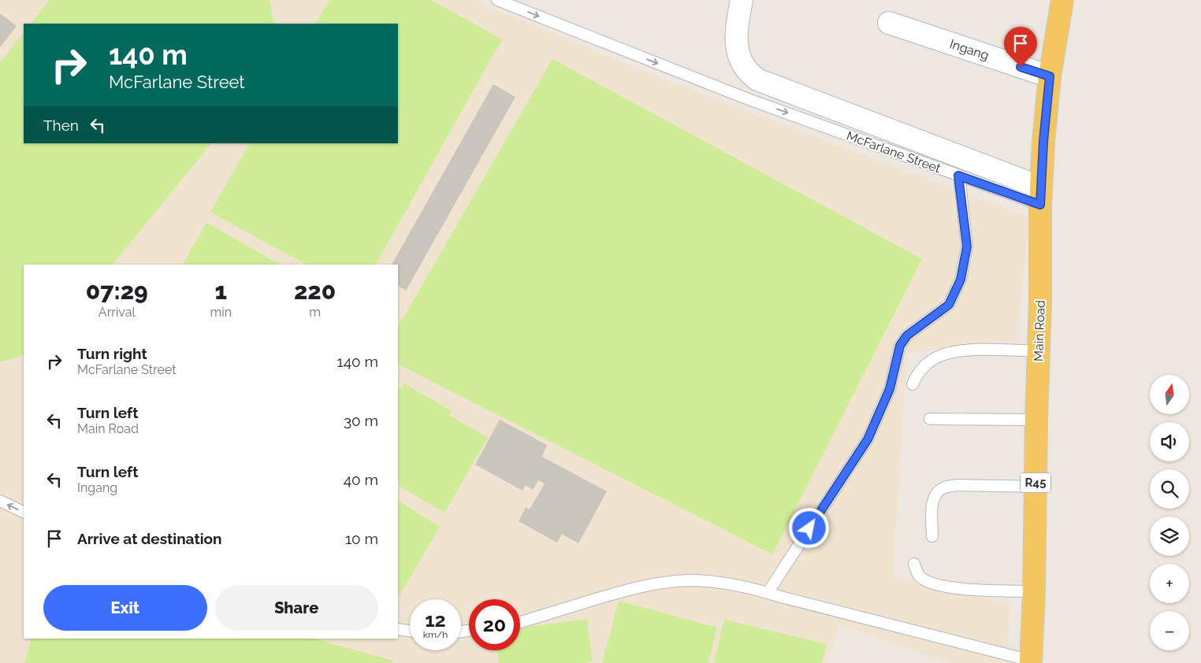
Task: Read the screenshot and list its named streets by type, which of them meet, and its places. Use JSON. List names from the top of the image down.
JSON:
{
  "streets": {
    "main road": ["Main Road", "R45"],
    "street": ["Ingang"],
    "lane": ["McFarlane Street"]
  },
  "crossings": [
    ["Ingang", "Main Road"],
    ["McFarlane Street", "Main Road"]
  ],
  "one_way": ["McFarlane Street"],
  "north": "top",
  "page": {
    "turn": ["140 m", "McFarlane Street"],
    "then": "Then",
    "eta": [
      "07:29",
      "Arrival",
      "1",
      "min",
      "220",
      "m"
    ],
    "list": [
      {
        "name": "Turn right",
        "note": "McFarlane Street",
        "value": "140 m"
      },
      {
        "name": "Turn left",
        "note": "Main Road",
        "value": "30 m"
      },
      {
        "name": "Turn left",
        "note": "Ingang",
        "value": "40 m"
      },
      {
        "name": "Arrive at destination",
        "value": "10 m"
      }
    ],
    "map_buttons": ["+", "−"],
    "buttons": ["Exit", "Share"],
    "speed": "12 km/h",
    "limit": "20"
  }
}
